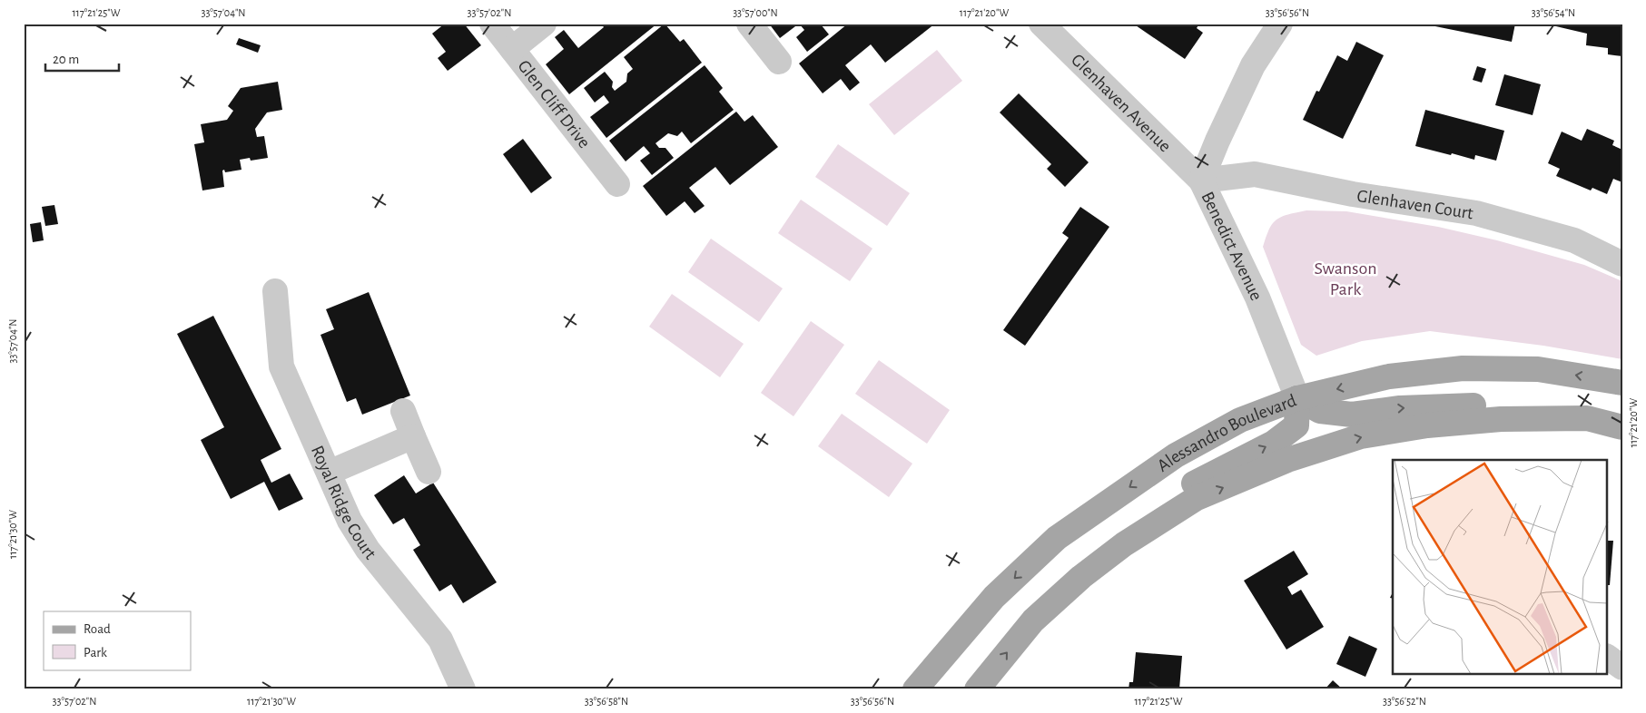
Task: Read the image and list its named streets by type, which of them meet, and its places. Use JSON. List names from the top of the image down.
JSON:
{
  "streets": {
    "main road": ["Alessandro Boulevard"],
    "street": [
      "Glenhaven Avenue",
      "Glen Cliff Drive",
      "Glenhaven Court",
      "Benedict Avenue",
      "Royal Ridge Court"
    ]
  },
  "crossings": [
    ["Glenhaven Avenue", "Glenhaven Court"],
    ["Glenhaven Avenue", "Benedict Avenue"],
    ["Glenhaven Court", "Benedict Avenue"],
    ["Benedict Avenue", "Alessandro Boulevard"]
  ],
  "parks": ["Swanson Park"],
  "legend": ["Road", "Park"],
  "scale_bar": "20 m",
  "coordinates": [
    "117°21'25\"W",
    "33°57'04\"N",
    "33°57'02\"N",
    "33°57'00\"N",
    "117°21'20\"W",
    "33°56'56\"N",
    "33°56'54\"N",
    "117°21'30\"W",
    "33°56'58\"N",
    "33°56'52\"N"
  ]
}
